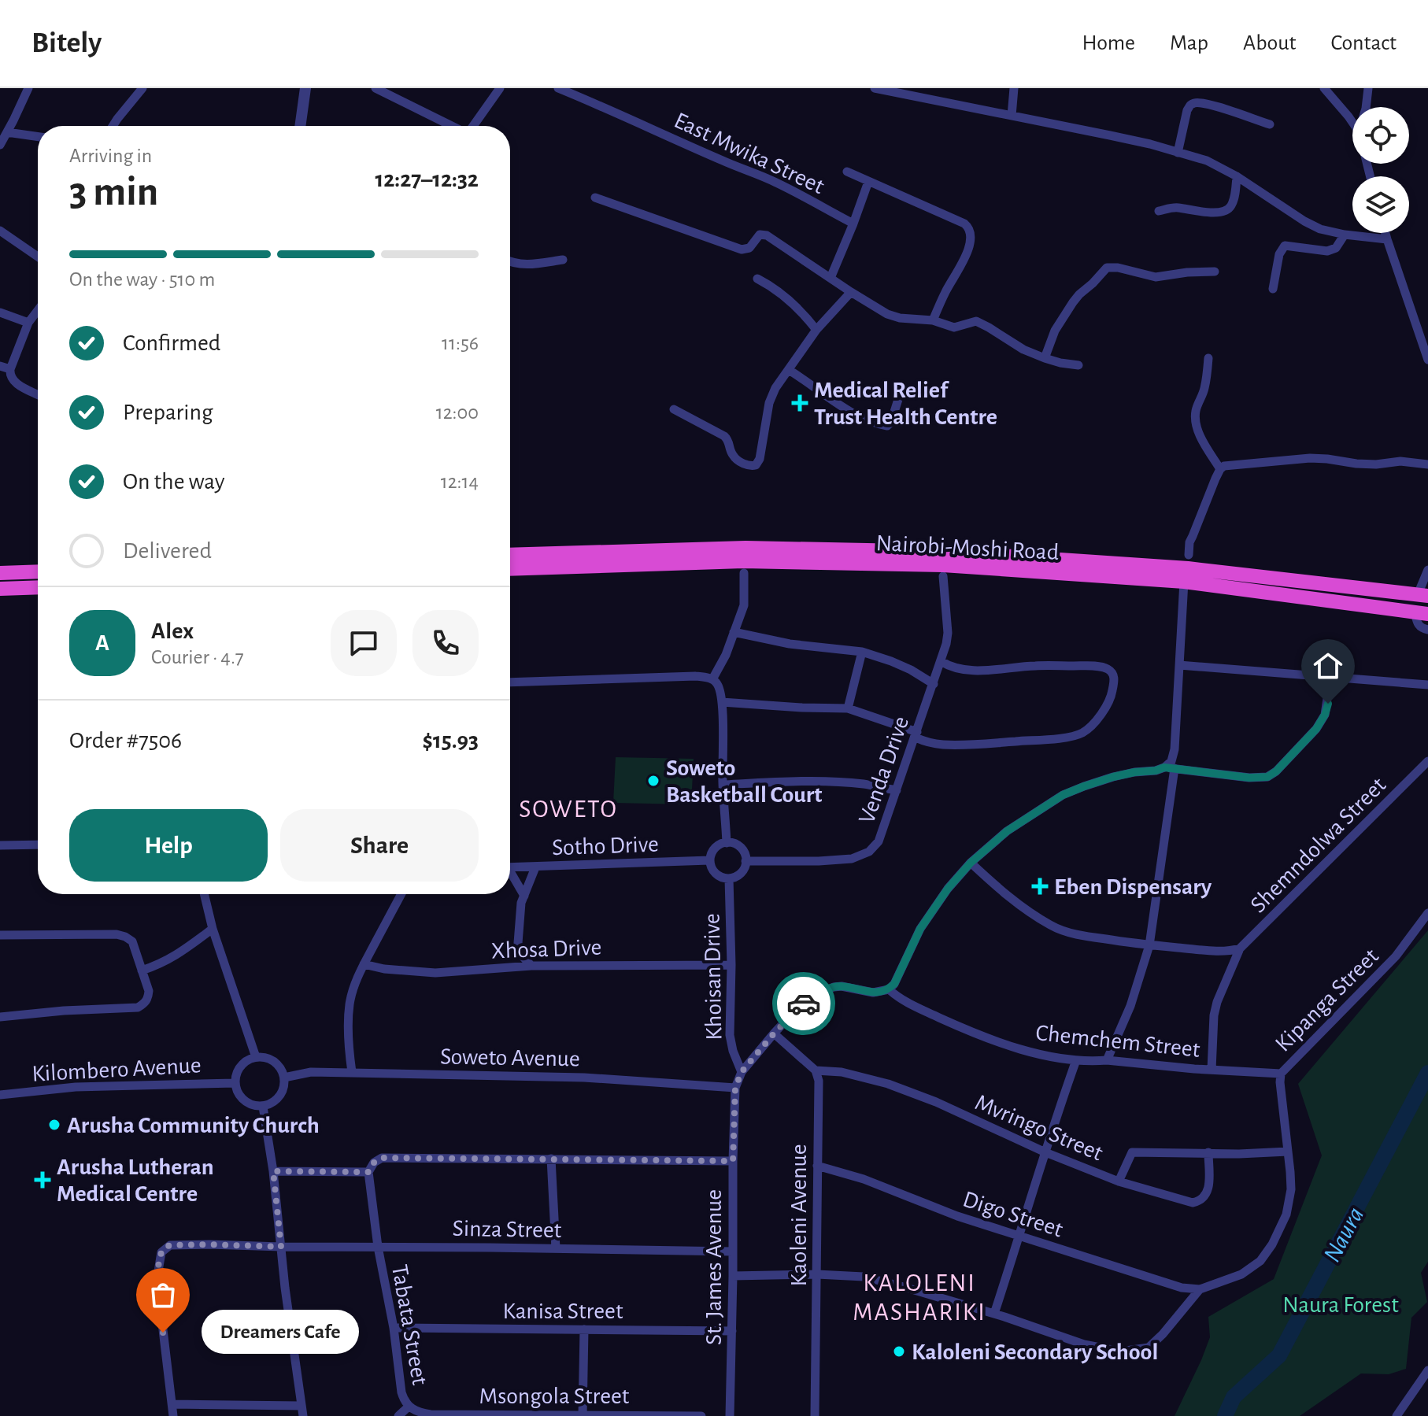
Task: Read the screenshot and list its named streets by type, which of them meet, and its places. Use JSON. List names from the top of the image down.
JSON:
{
  "streets": {
    "highway": ["Nairobi-Moshi Road"],
    "street": [
      "East Mwika Street",
      "Venda Drive",
      "Shemndolwa Street",
      "Sotho Drive",
      "Xhosa Drive",
      "Khoisan Drive",
      "Kipanga Street",
      "Chemchem Street",
      "Soweto Avenue",
      "Kilombero Avenue",
      "Mvringo Street",
      "Digo Street",
      "Kaoleni Avenue",
      "Sinza Street",
      "St. James Avenue",
      "Kanisa Street",
      "Tabata Street",
      "Msongola Street"
    ]
  },
  "crossings": [
    ["Venda Drive", "Sotho Drive"],
    ["Venda Drive", "Khoisan Drive"],
    ["Sotho Drive", "Khoisan Drive"],
    ["Xhosa Drive", "Khoisan Drive"],
    ["Khoisan Drive", "St. James Avenue"],
    ["Kipanga Street", "Chemchem Street"],
    ["Kipanga Street", "Digo Street"],
    ["Chemchem Street", "St. James Avenue"],
    ["Soweto Avenue", "Kilombero Avenue"],
    ["Soweto Avenue", "St. James Avenue"],
    ["Mvringo Street", "Kaoleni Avenue"],
    ["Digo Street", "Kaoleni Avenue"],
    ["Sinza Street", "St. James Avenue"],
    ["Sinza Street", "Tabata Street"],
    ["St. James Avenue", "Kanisa Street"],
    ["Kanisa Street", "Tabata Street"],
    ["Tabata Street", "Msongola Street"]
  ],
  "districts": ["SOWETO", "KALOLENI MASHARIKI"],
  "water": ["Naura"],
  "parks": ["Naura Forest"],
  "places": {
    "health": ["Medical Relief Trust Health Centre", "Eben Dispensary", "Arusha Lutheran Medical Centre"],
    "other": [
      "Soweto Basketball Court",
      "Arusha Community Church",
      "Dreamers Cafe",
      "Kaloleni Secondary School"
    ]
  },
  "page": {
    "header": "Bitely",
    "nav": [
      "Home",
      "Map",
      "About",
      "Contact"
    ],
    "heading": ["3 min", "Arriving in", "12:27–12:32"],
    "panel": [
      "Alex",
      "Courier · 4.7",
      "Order #7506",
      "$15.93"
    ],
    "bar": "On the way · 510 m",
    "list": [
      ["Confirmed", "11:56"],
      ["Preparing", "12:00"],
      ["On the way", "12:14"],
      "Delivered"
    ],
    "round": "A",
    "buttons": ["Help", "Share"],
    "bubble": "Dreamers Cafe"
  }
}
